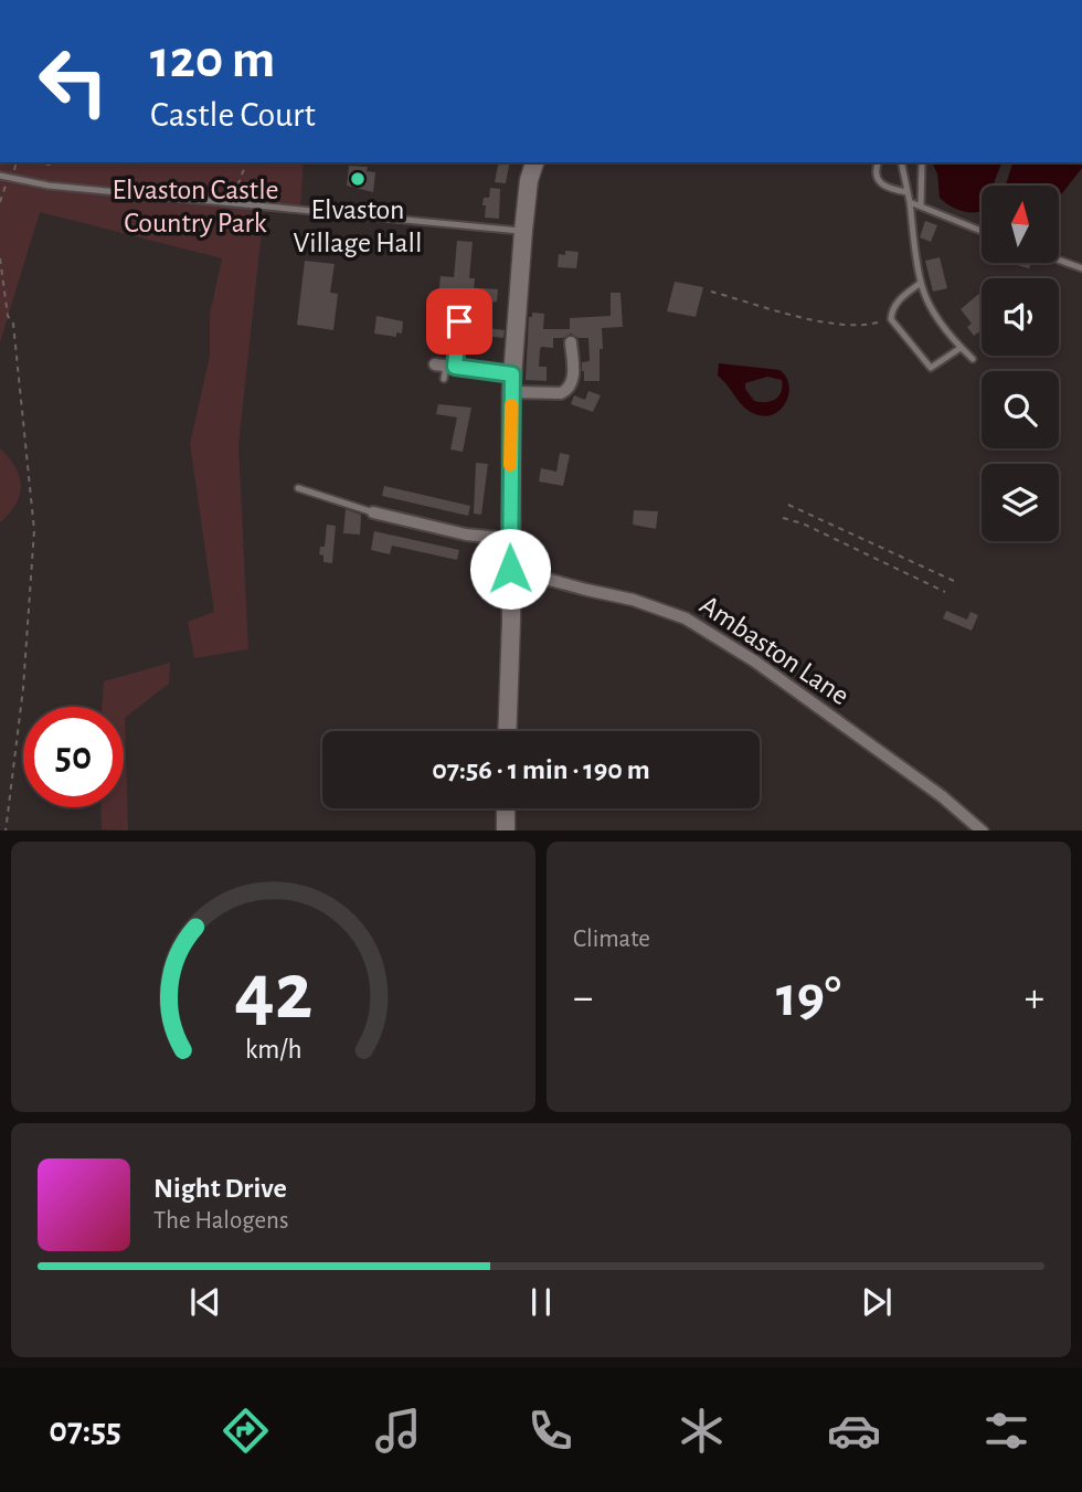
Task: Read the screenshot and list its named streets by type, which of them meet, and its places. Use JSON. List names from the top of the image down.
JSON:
{
  "streets": {
    "street": ["Ambaston Lane"]
  },
  "parks": ["Elvaston Castle Country Park"],
  "places": ["Elvaston Village Hall"],
  "north": "top",
  "page": {
    "turn": ["120 m", "Castle Court"],
    "limit": "50",
    "trip": "07:56 · 1 min · 190 m",
    "tile": "Climate",
    "heat": ["−", "19°", "+"],
    "song": ["Night Drive", "The Halogens"],
    "tabs": "07:55",
    "gauge": ["42", "km/h"]
  }
}
